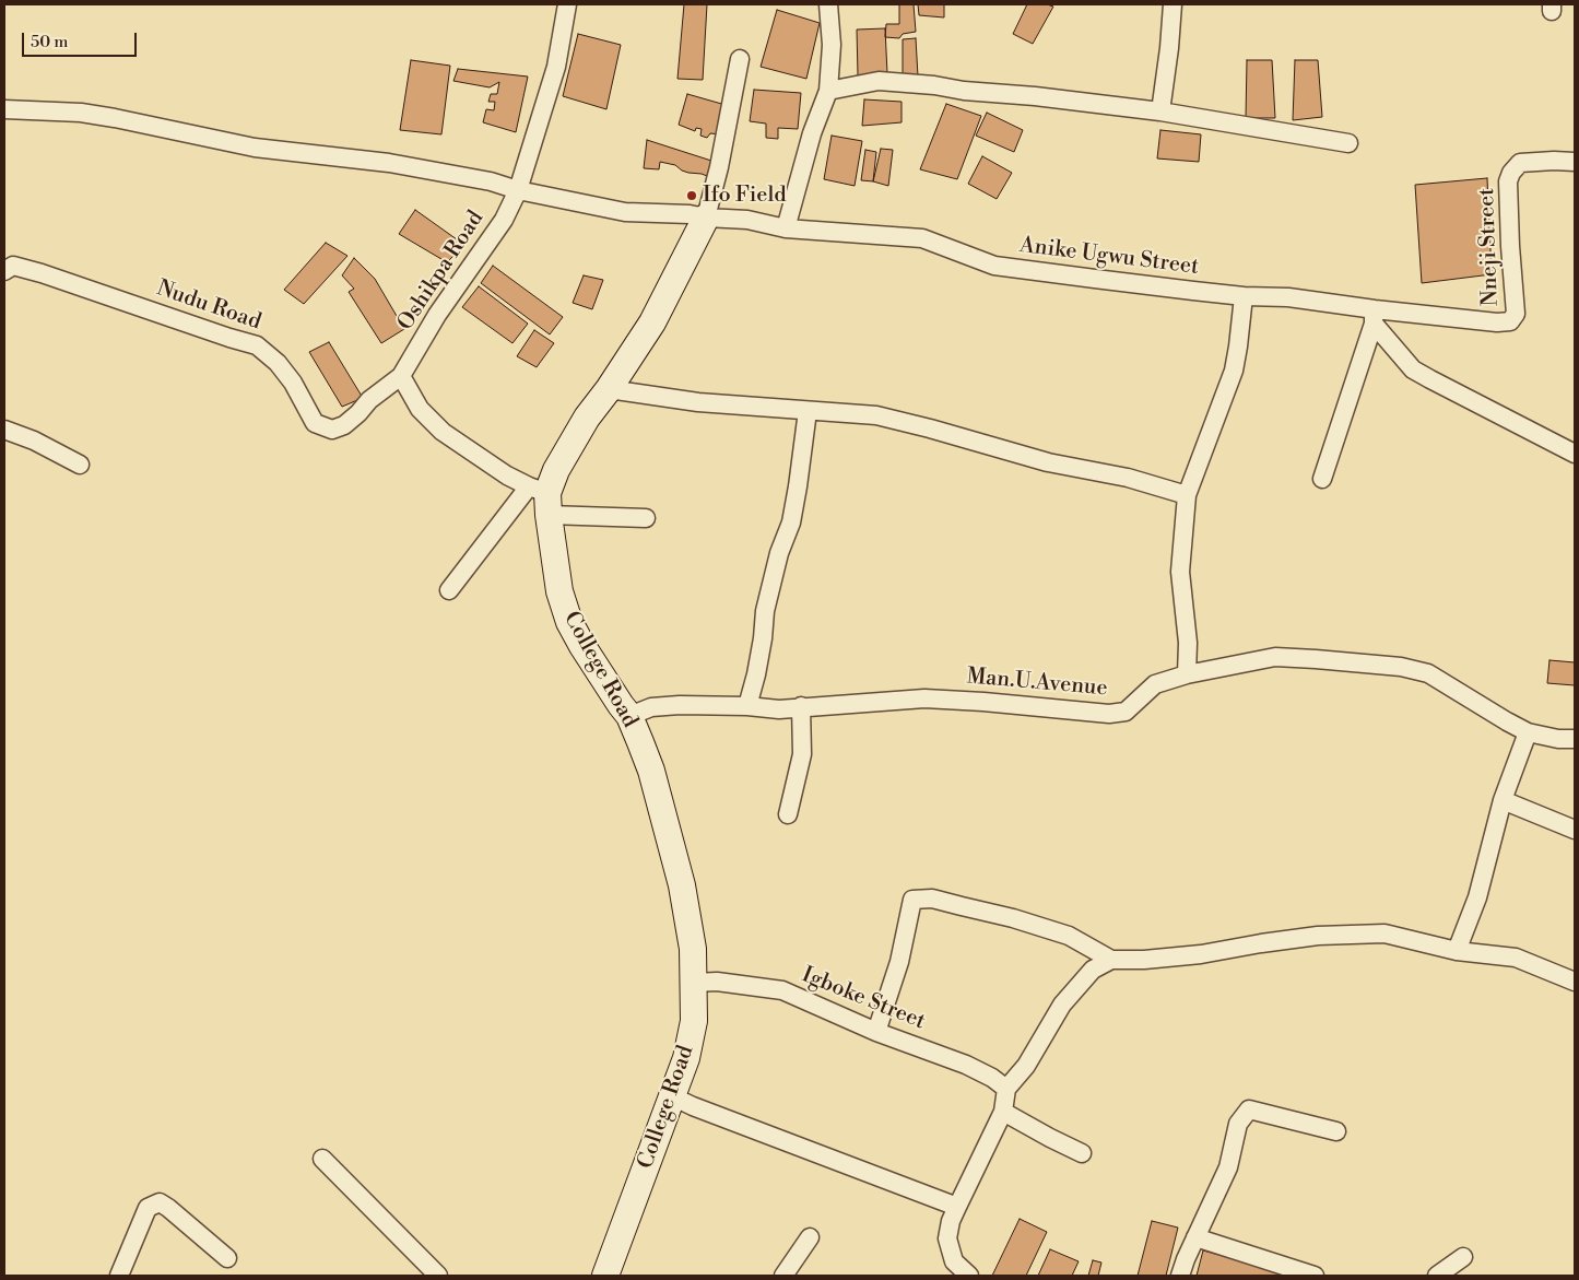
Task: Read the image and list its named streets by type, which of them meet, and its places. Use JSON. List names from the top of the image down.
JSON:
{
  "streets": {
    "main road": ["College Road"],
    "street": [
      "Nneji Street",
      "Anike Ugwu Street",
      "Oshikpa Road",
      "Nudu Road",
      "Man.U.Avenue",
      "Igboke Street"
    ]
  },
  "crossings": [
    ["Nneji Street", "Anike Ugwu Street"],
    ["Anike Ugwu Street", "Oshikpa Road"],
    ["Oshikpa Road", "Nudu Road"],
    ["College Road", "Man.U.Avenue"],
    ["College Road", "Igboke Street"]
  ],
  "places": ["Ifo Field"],
  "scale_bar": "50 m"
}
